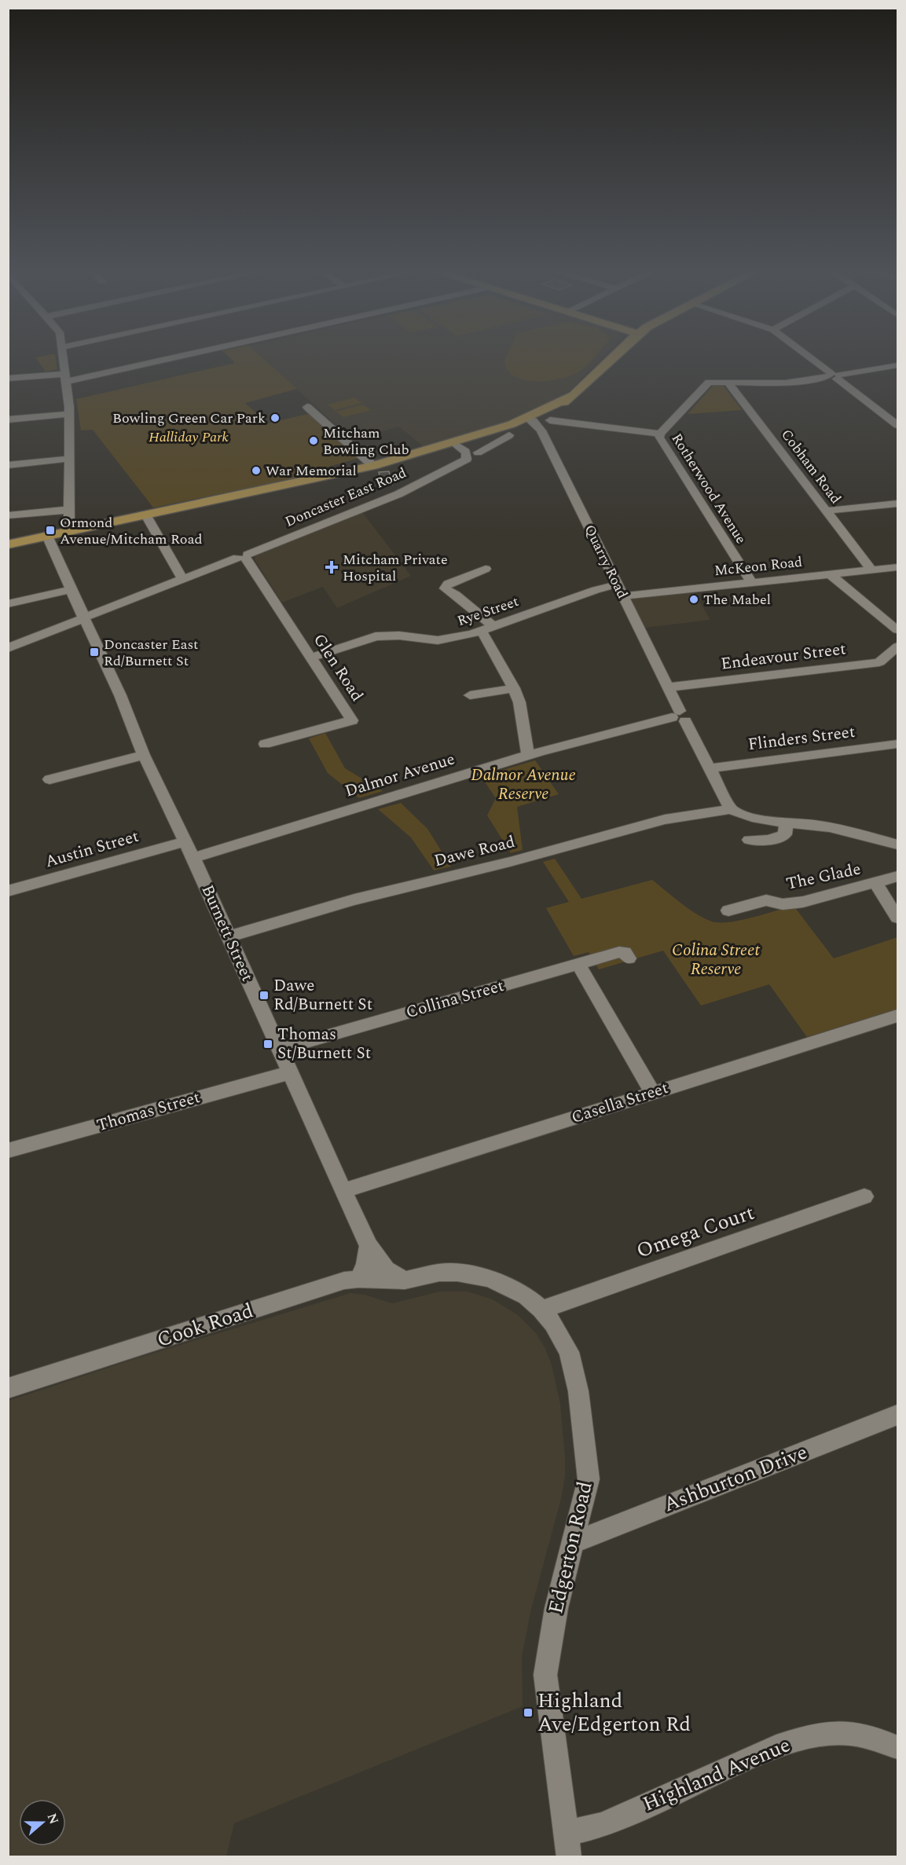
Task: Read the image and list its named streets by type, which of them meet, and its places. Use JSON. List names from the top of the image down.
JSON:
{
  "streets": {
    "street": [
      "Cobham Road",
      "Rotherwood Avenue",
      "Doncaster East Road",
      "Quarry Road",
      "McKeon Road",
      "Rye Street",
      "Endeavour Street",
      "Glen Road",
      "Flinders Street",
      "Dalmor Avenue",
      "Austin Street",
      "Dawe Road",
      "The Glade",
      "Burnett Street",
      "Collina Street",
      "Casella Street",
      "Thomas Street",
      "Omega Court",
      "Cook Road",
      "Ashburton Drive",
      "Edgerton Road",
      "Highland Avenue"
    ]
  },
  "crossings": [
    ["Cobham Road", "McKeon Road"],
    ["Rotherwood Avenue", "McKeon Road"],
    ["Doncaster East Road", "Glen Road"],
    ["Doncaster East Road", "Burnett Street"],
    ["Quarry Road", "McKeon Road"],
    ["Quarry Road", "Rye Street"],
    ["Quarry Road", "Endeavour Street"],
    ["Quarry Road", "Flinders Street"],
    ["Quarry Road", "Dalmor Avenue"],
    ["Quarry Road", "Dawe Road"],
    ["McKeon Road", "Rye Street"],
    ["Rye Street", "Glen Road"],
    ["Dalmor Avenue", "Burnett Street"],
    ["Austin Street", "Burnett Street"],
    ["Dawe Road", "Burnett Street"],
    ["Burnett Street", "Collina Street"],
    ["Burnett Street", "Casella Street"],
    ["Burnett Street", "Thomas Street"],
    ["Burnett Street", "Cook Road"],
    ["Burnett Street", "Edgerton Road"],
    ["Omega Court", "Edgerton Road"],
    ["Cook Road", "Edgerton Road"],
    ["Ashburton Drive", "Edgerton Road"],
    ["Edgerton Road", "Highland Avenue"]
  ],
  "parks": ["Halliday Park", "Dalmor Avenue Reserve", "Colina Street Reserve"],
  "places": {
    "other": [
      "Bowling Green Car Park",
      "Mitcham Bowling Club",
      "War Memorial",
      "The Mabel"
    ],
    "transit": [
      "Ormond Avenue/Mitcham Road",
      "Doncaster East Rd/Burnett St",
      "Dawe Rd/Burnett St",
      "Thomas St/Burnett St",
      "Highland Ave/Edgerton Rd"
    ],
    "health": ["Mitcham Private Hospital"]
  },
  "north": "right"
}
